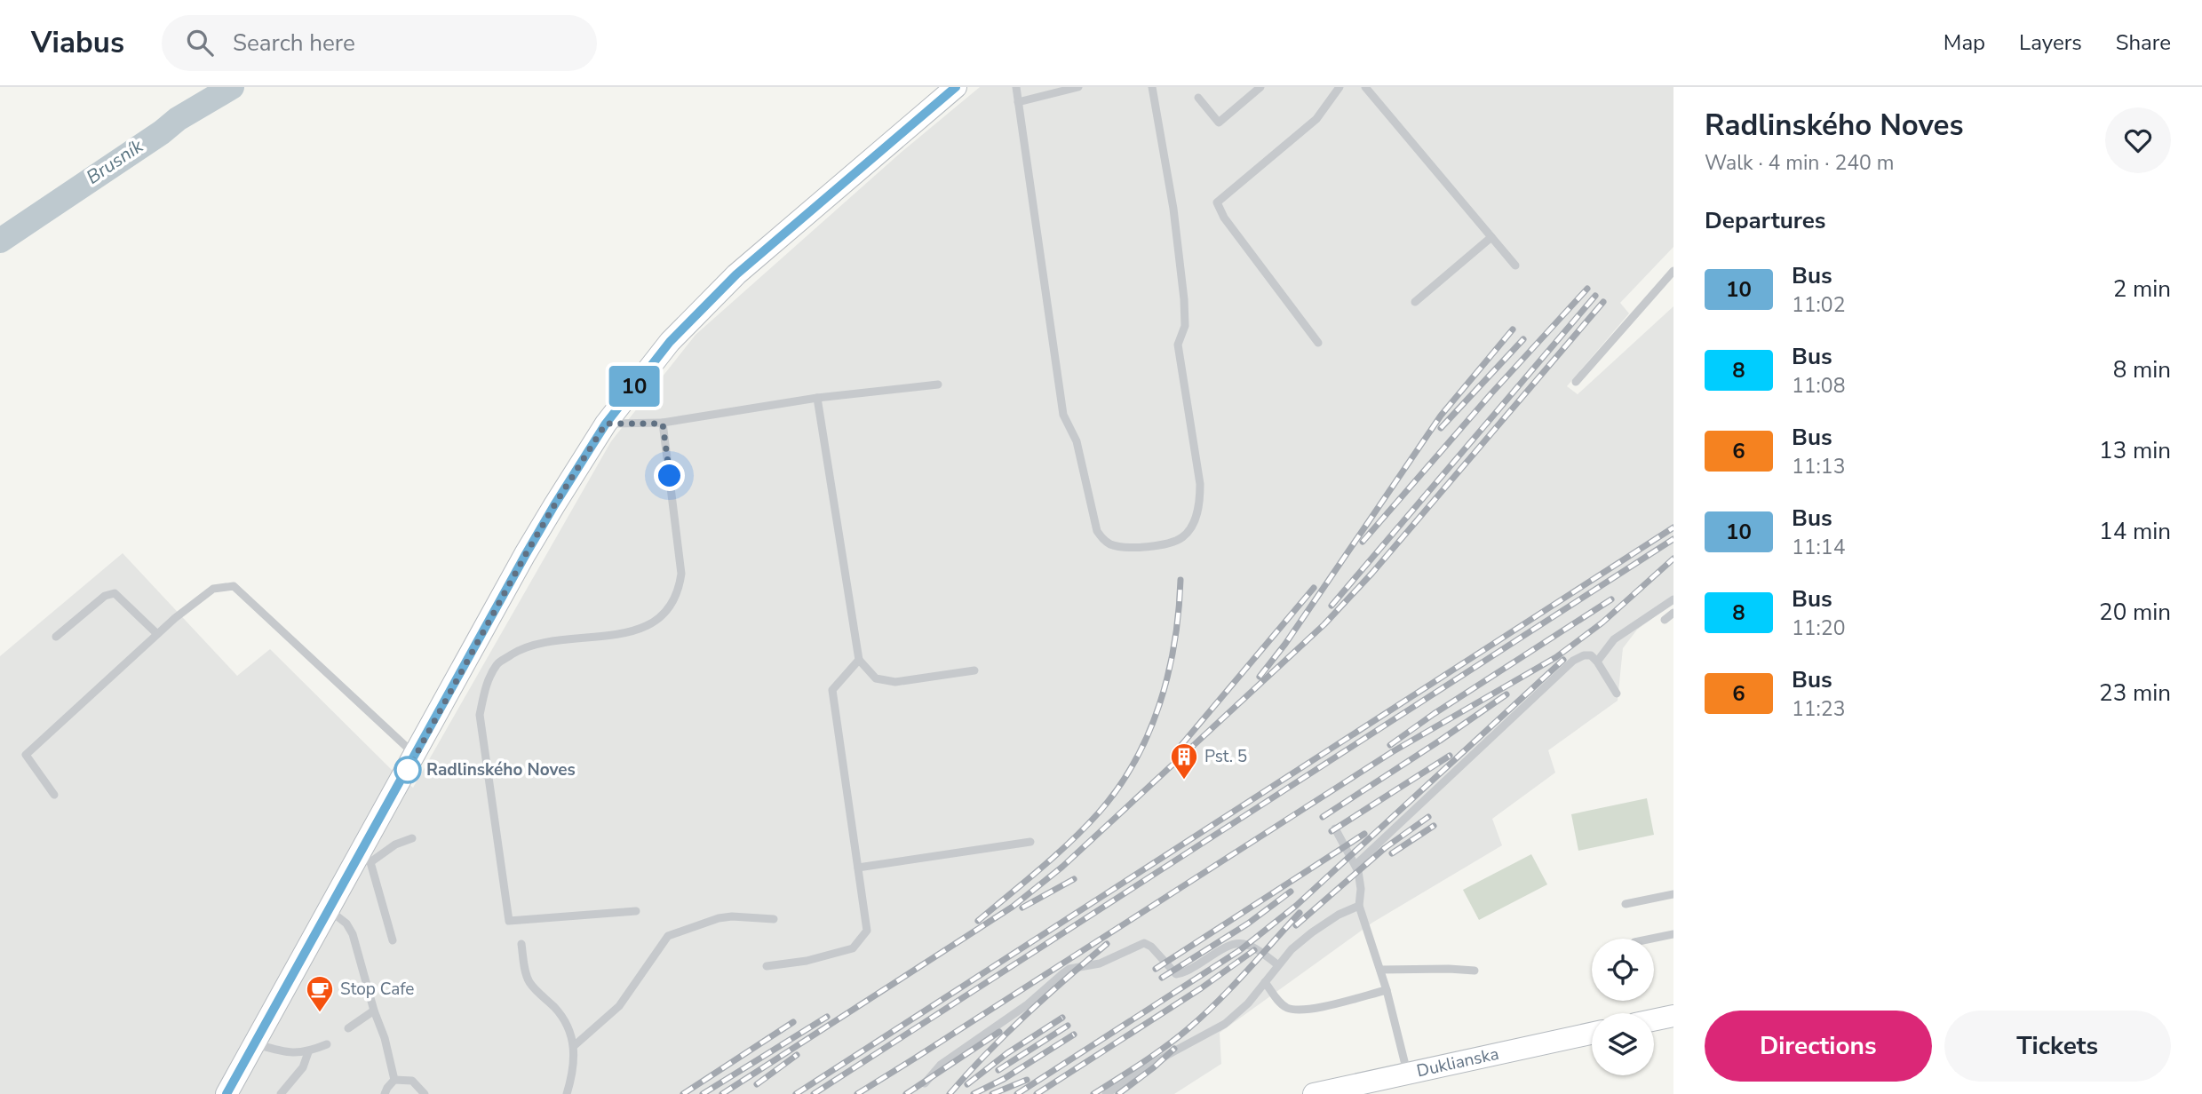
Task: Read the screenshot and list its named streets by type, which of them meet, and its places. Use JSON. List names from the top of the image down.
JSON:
{
  "streets": {
    "main road": ["Duklianska"]
  },
  "water": ["Brusník"],
  "places": {
    "other": ["Radlinského Noves"],
    "building": ["Pst. 5"],
    "cafe": ["Stop Cafe"]
  },
  "lines": ["bus line 10"],
  "page": {
    "header": "Viabus",
    "search": "Search here",
    "nav": ["Map", "Layers", "Share"],
    "on_map": "10",
    "heading": [
      ["Radlinského Noves", "Walk · 4 min · 240 m"],
      "Departures"
    ],
    "list": [
      {
        "mark": "10",
        "name": "Bus",
        "note": "11:02",
        "value": "2 min"
      },
      {
        "mark": "8",
        "name": "Bus",
        "note": "11:08",
        "value": "8 min"
      },
      {
        "mark": "6",
        "name": "Bus",
        "note": "11:13",
        "value": "13 min"
      },
      {
        "mark": "10",
        "name": "Bus",
        "note": "11:14",
        "value": "14 min"
      },
      {
        "mark": "8",
        "name": "Bus",
        "note": "11:20",
        "value": "20 min"
      },
      {
        "mark": "6",
        "name": "Bus",
        "note": "11:23",
        "value": "23 min"
      }
    ],
    "buttons": ["Directions", "Tickets"]
  }
}
